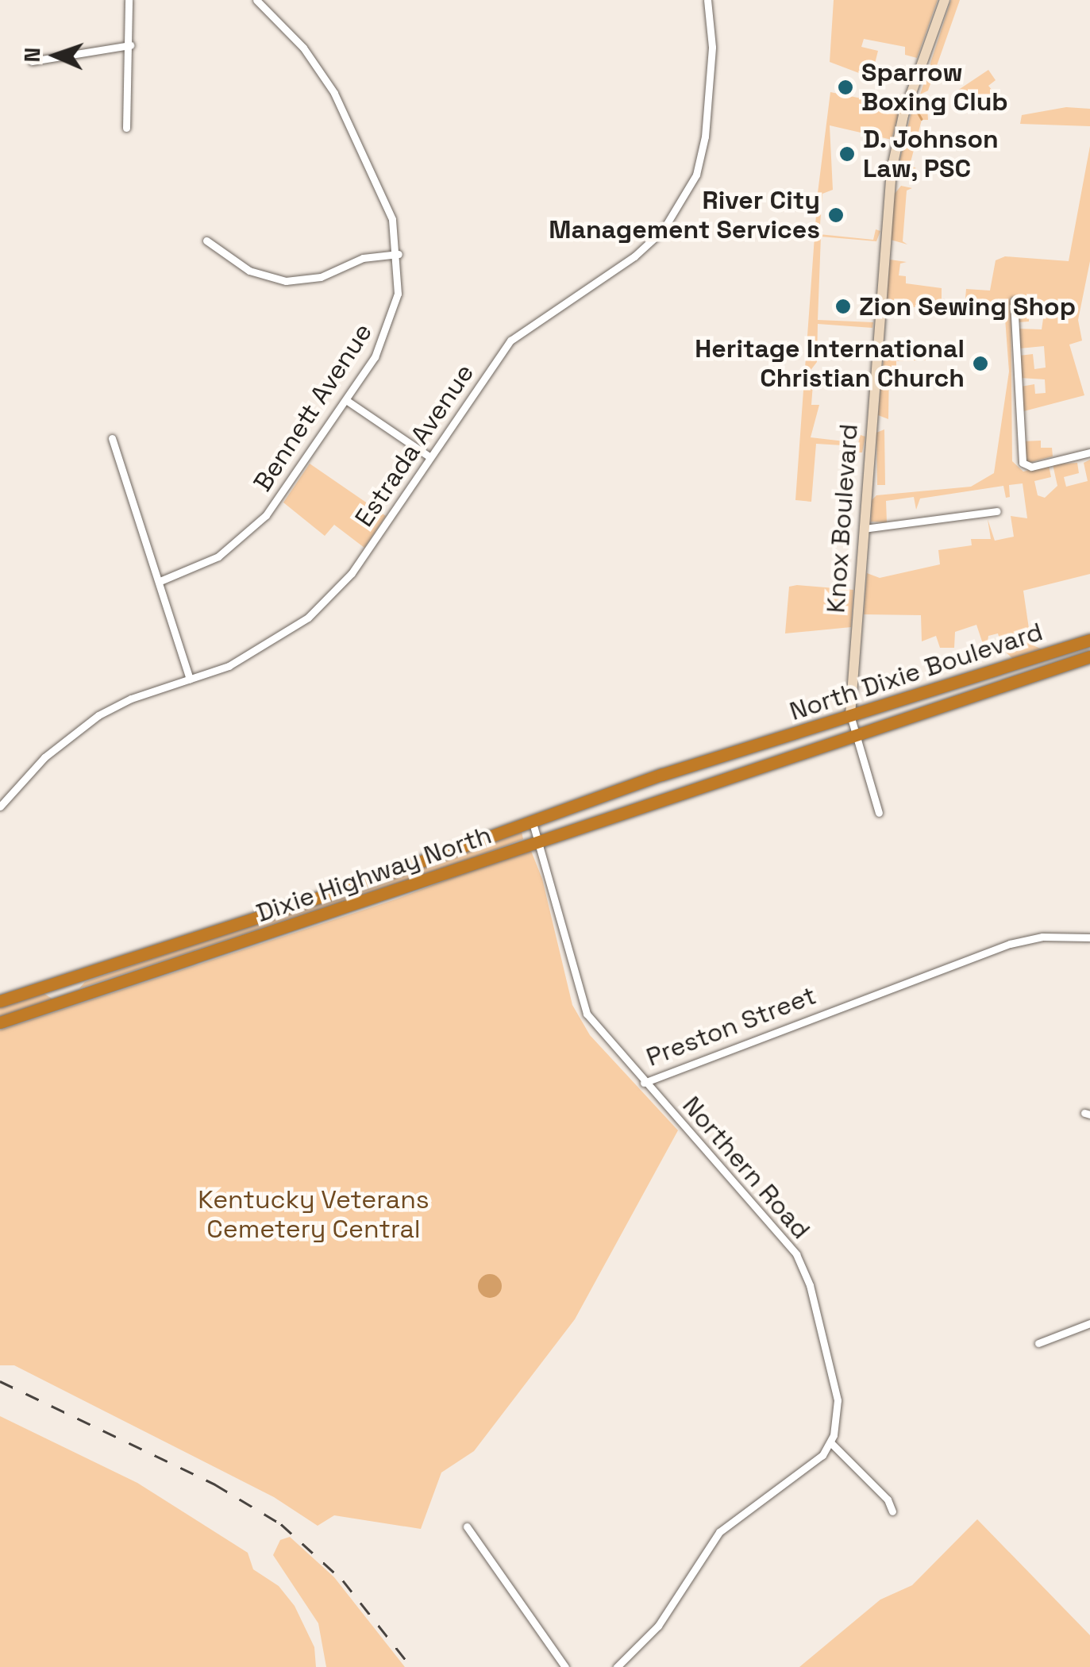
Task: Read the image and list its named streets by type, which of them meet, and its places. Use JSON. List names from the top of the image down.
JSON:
{
  "streets": {
    "highway": ["North Dixie Boulevard", "Dixie Highway North"],
    "main road": ["Knox Boulevard"],
    "street": [
      "Bennett Avenue",
      "Estrada Avenue",
      "Preston Street",
      "Northern Road"
    ]
  },
  "crossings": [
    ["Knox Boulevard", "North Dixie Boulevard"],
    ["North Dixie Boulevard", "Dixie Highway North"],
    ["Dixie Highway North", "Preston Street"],
    ["Preston Street", "Northern Road"]
  ],
  "parks": ["Kentucky Veterans Cemetery Central"],
  "places": [
    "Sparrow Boxing Club",
    "D. Johnson Law, PSC",
    "River City Management Services",
    "Zion Sewing Shop",
    "Heritage International Christian Church"
  ],
  "north": "left"
}
